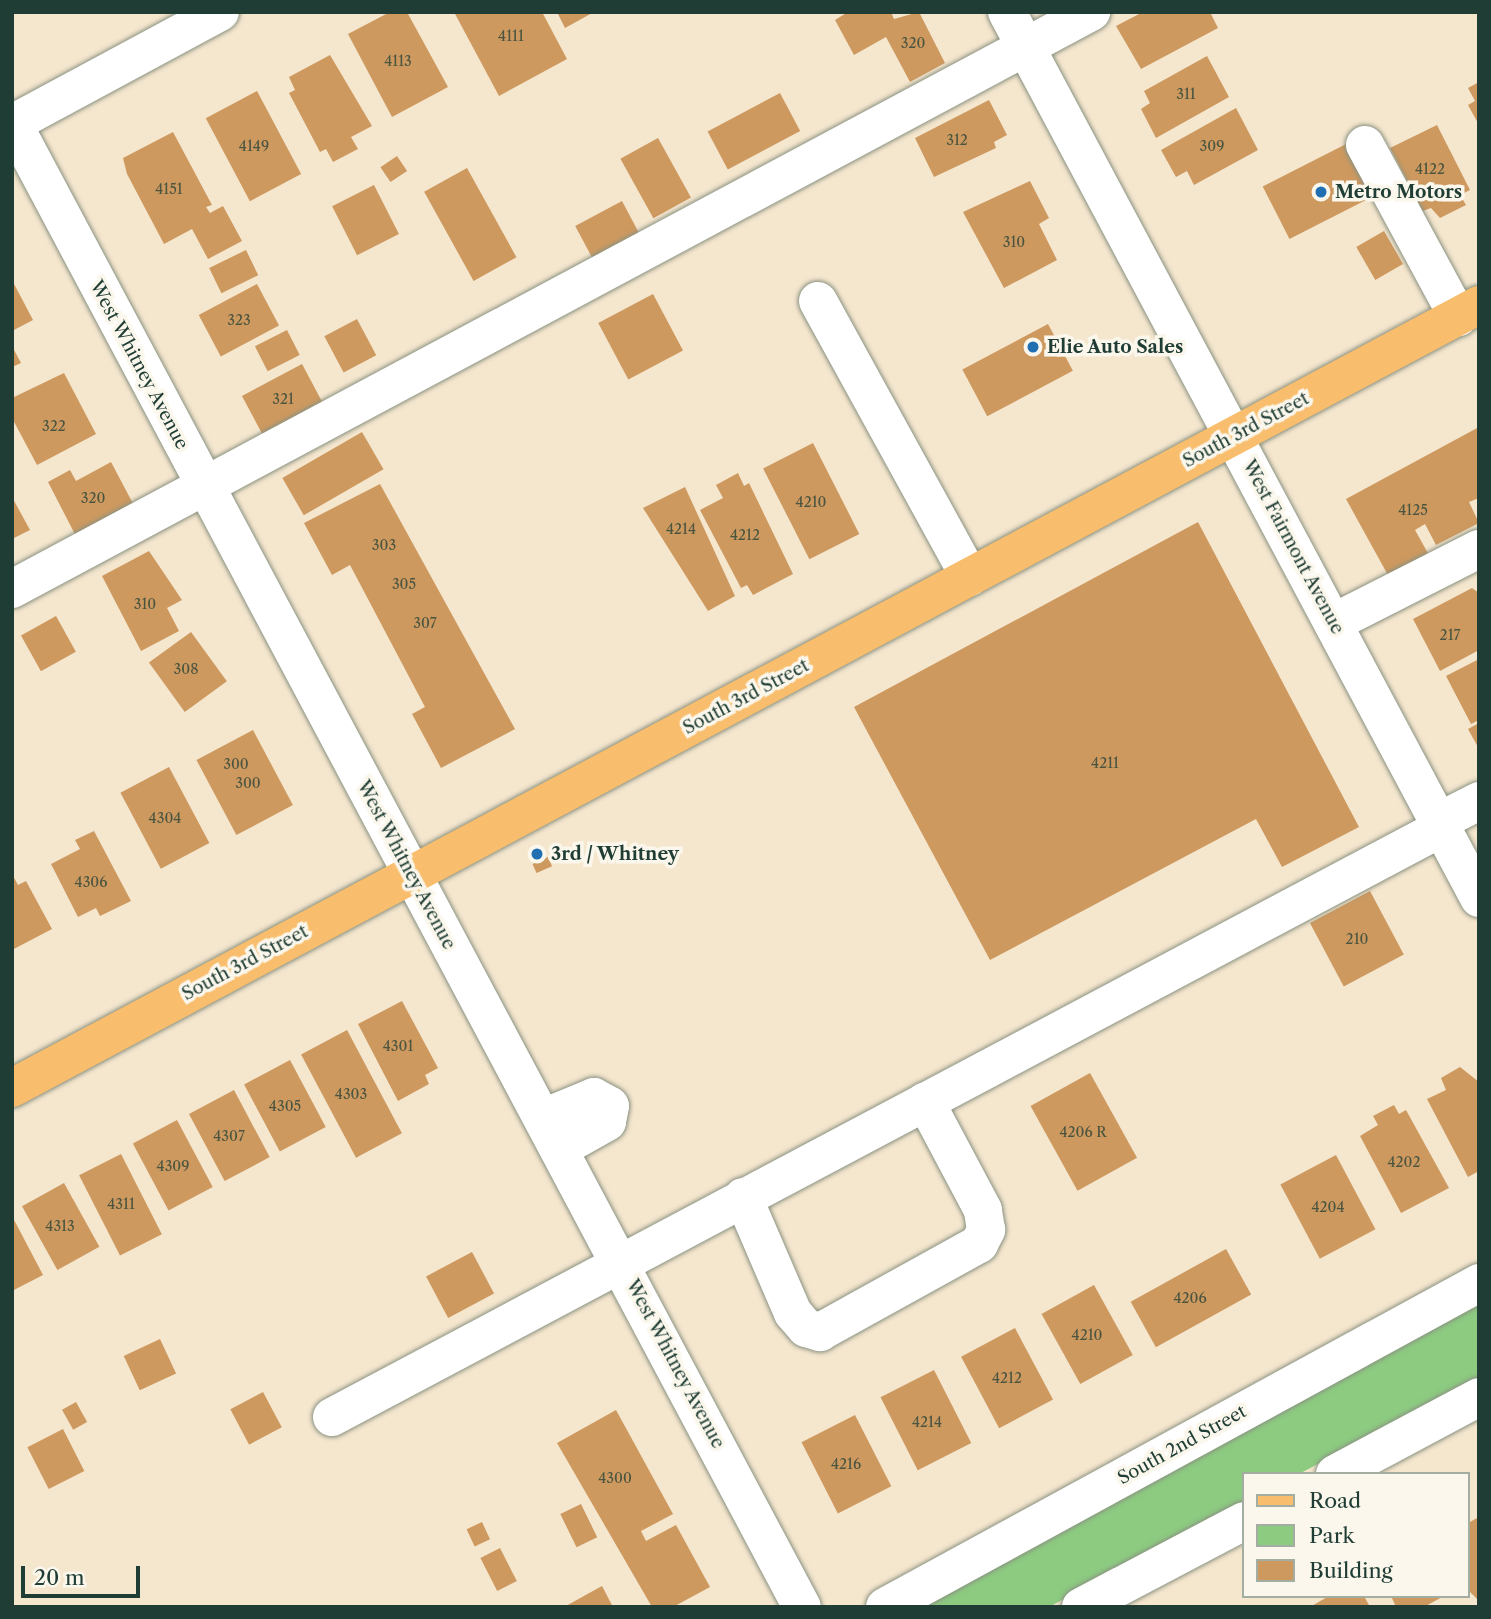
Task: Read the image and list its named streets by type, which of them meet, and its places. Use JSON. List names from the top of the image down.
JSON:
{
  "streets": {
    "main road": ["South 3rd Street"],
    "street": ["West Whitney Avenue", "West Fairmont Avenue", "South 2nd Street"]
  },
  "crossings": [
    ["West Whitney Avenue", "South 3rd Street"],
    ["South 3rd Street", "West Fairmont Avenue"]
  ],
  "places": ["Metro Motors", "Elie Auto Sales", "3rd / Whitney"],
  "house_numbers": [
    "4111",
    "320",
    "4113",
    "311",
    "312",
    "4149",
    "309",
    "4122",
    "4151",
    "310",
    "323",
    "321",
    "322",
    "320",
    "4210",
    "4125",
    "4214",
    "4212",
    "303",
    "305",
    "310",
    "307",
    "217",
    "308",
    "4211",
    "300",
    "300",
    "4304",
    "4306",
    "210",
    "4301",
    "4303",
    "4305",
    "4206 R",
    "4307",
    "4202",
    "4309",
    "4311",
    "4204",
    "4313",
    "4206",
    "4210",
    "4212",
    "4214",
    "4216",
    "4300"
  ],
  "legend": ["Road", "Park", "Building"],
  "scale_bar": "20 m"
}
